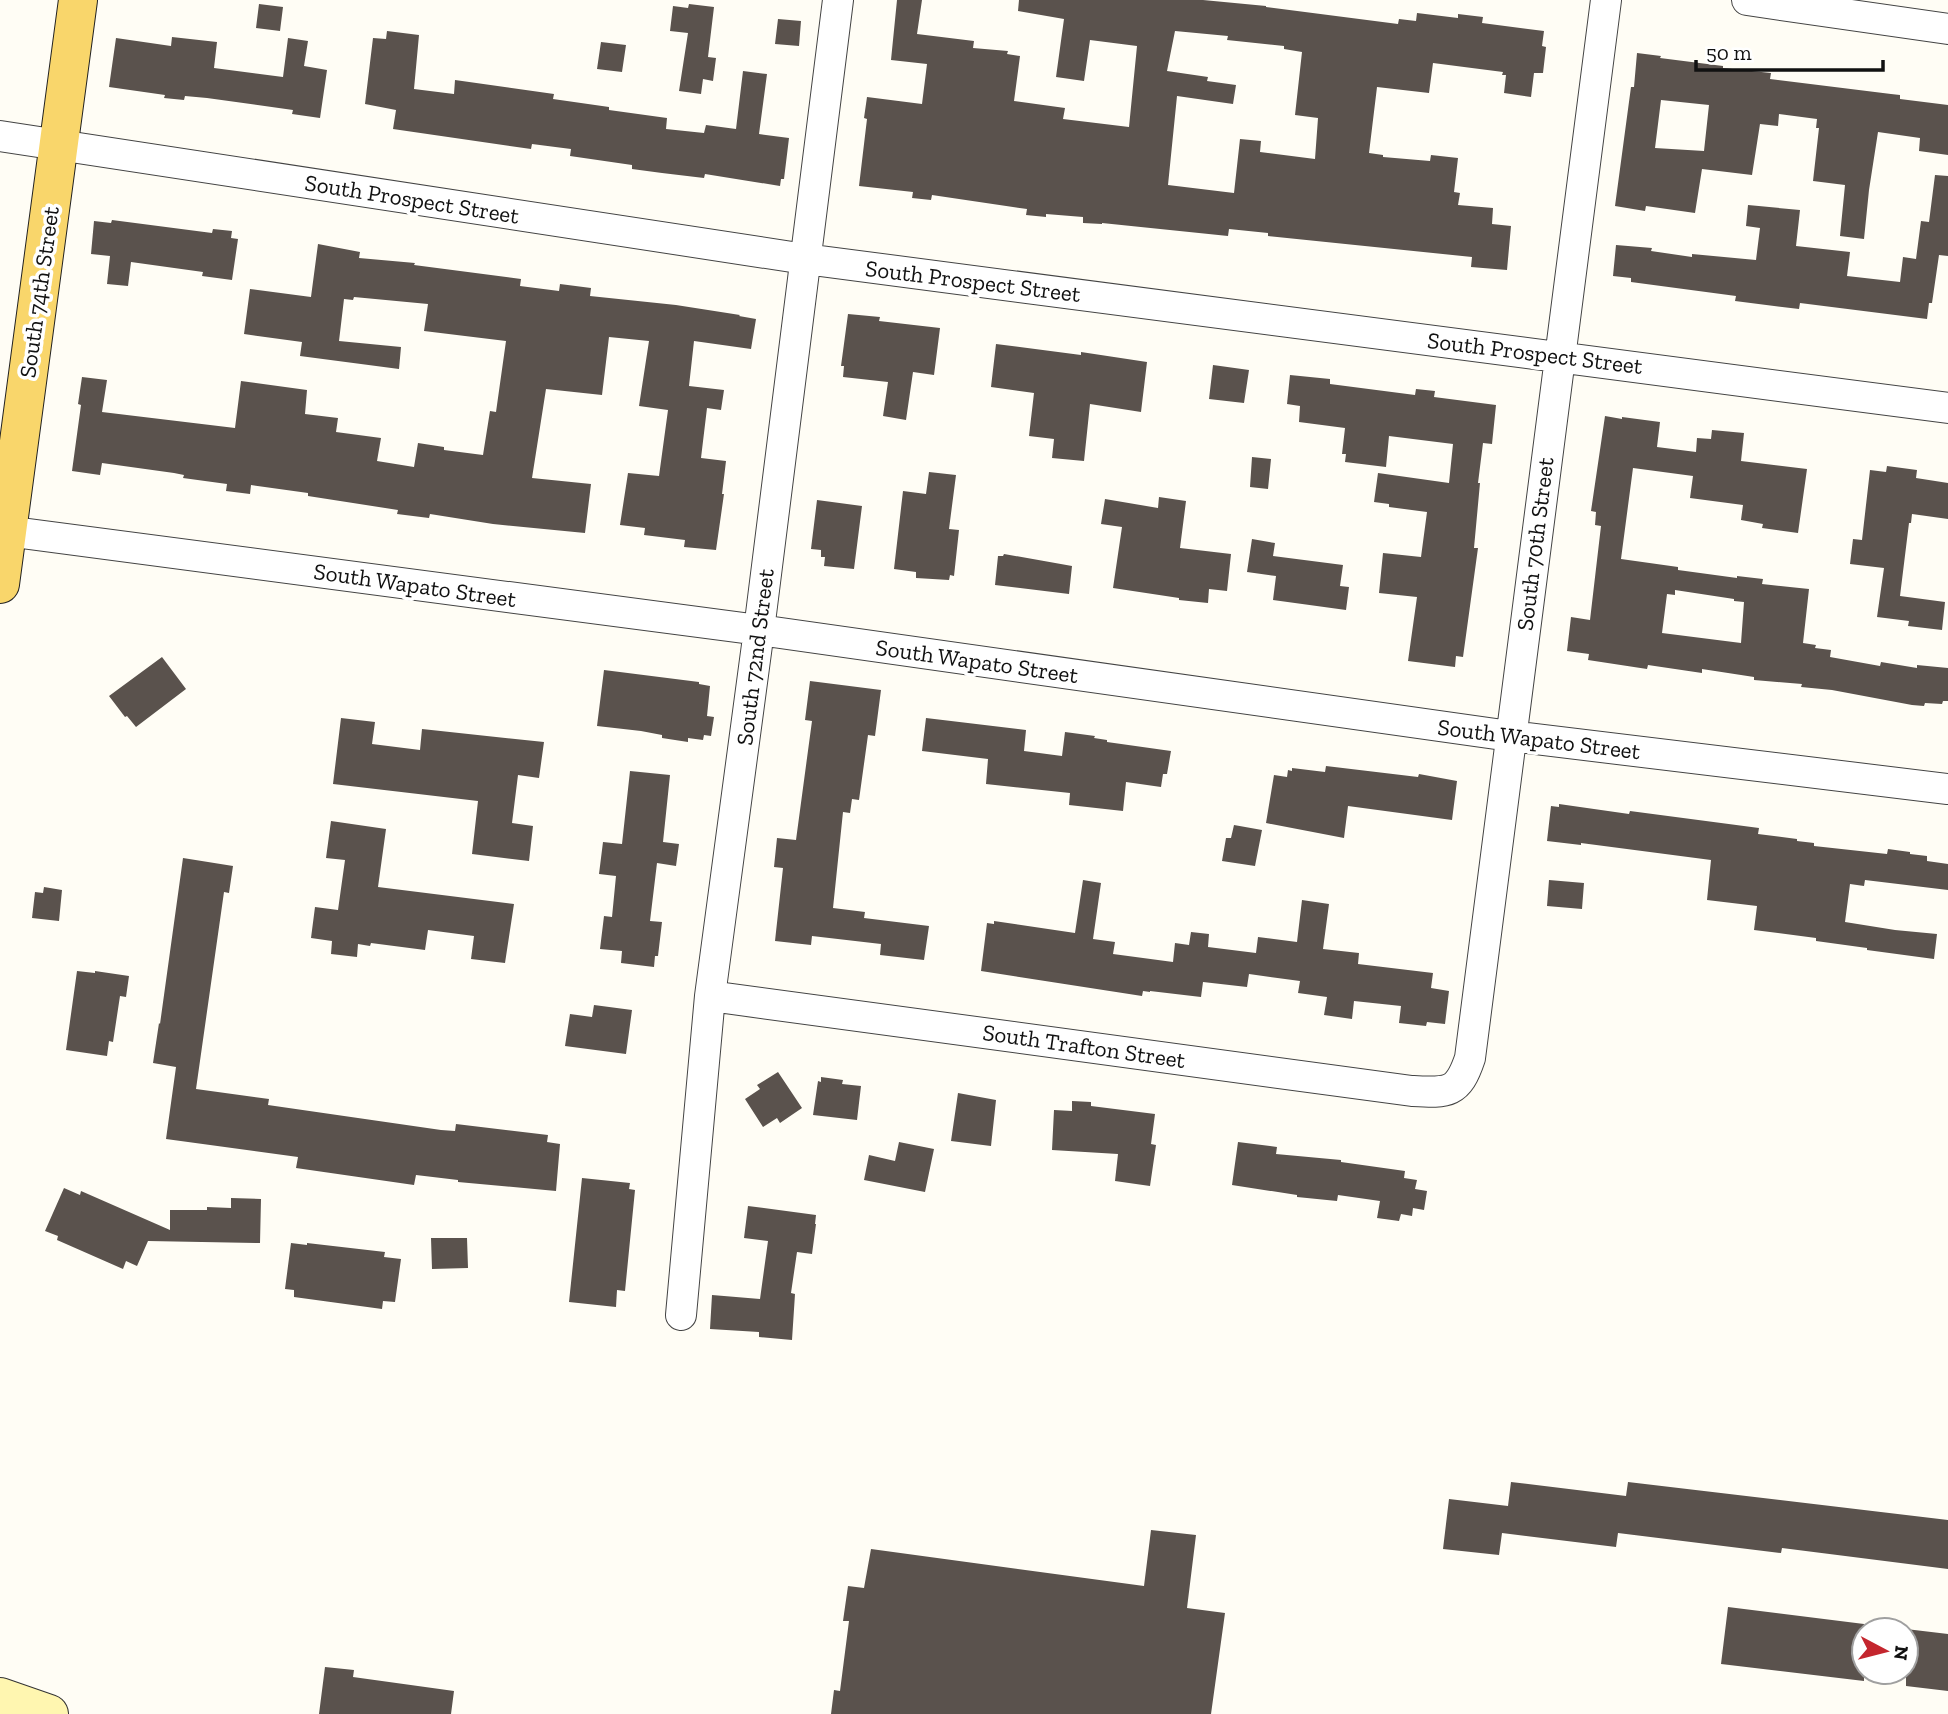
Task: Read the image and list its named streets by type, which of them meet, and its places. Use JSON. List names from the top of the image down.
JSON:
{
  "streets": {
    "main road": ["South 74th Street"],
    "street": [
      "South Prospect Street",
      "South 70th Street",
      "South Wapato Street",
      "South 72nd Street",
      "South Trafton Street"
    ]
  },
  "crossings": [
    ["South Prospect Street", "South 74th Street"],
    ["South Prospect Street", "South 70th Street"],
    ["South Prospect Street", "South 72nd Street"],
    ["South 74th Street", "South Wapato Street"],
    ["South 70th Street", "South Wapato Street"],
    ["South 70th Street", "South Trafton Street"],
    ["South Wapato Street", "South 72nd Street"],
    ["South 72nd Street", "South Trafton Street"]
  ],
  "scale_bar": "50 m",
  "north": "right"
}
